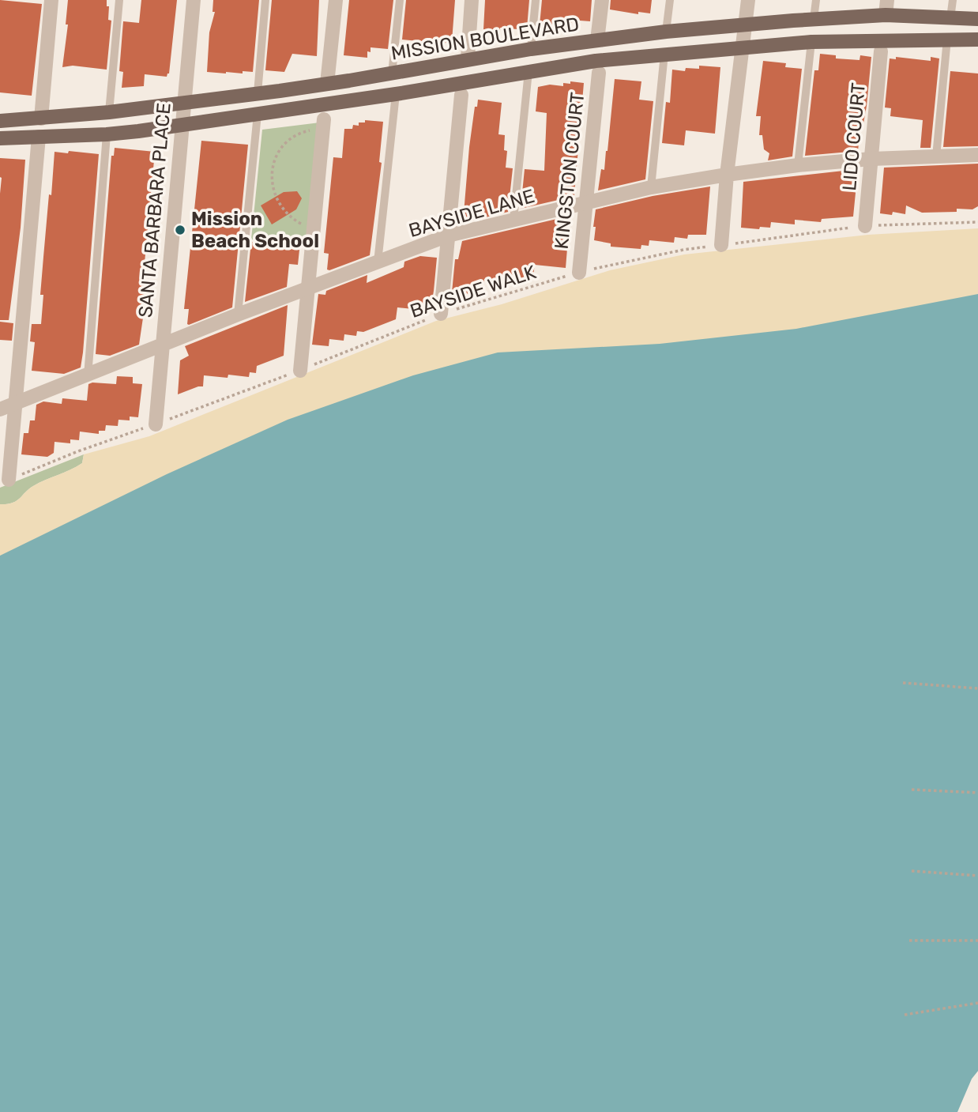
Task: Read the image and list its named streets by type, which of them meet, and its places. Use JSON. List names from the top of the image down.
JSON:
{
  "streets": {
    "main road": ["MISSION BOULEVARD"],
    "street": [
      "LIDO COURT",
      "KINGSTON COURT",
      "SANTA BARBARA PLACE",
      "BAYSIDE LANE"
    ],
    "path": ["BAYSIDE WALK"]
  },
  "crossings": [
    ["MISSION BOULEVARD", "SANTA BARBARA PLACE"],
    ["LIDO COURT", "BAYSIDE LANE"],
    ["LIDO COURT", "BAYSIDE WALK"],
    ["KINGSTON COURT", "BAYSIDE LANE"],
    ["KINGSTON COURT", "BAYSIDE WALK"],
    ["SANTA BARBARA PLACE", "BAYSIDE LANE"],
    ["SANTA BARBARA PLACE", "BAYSIDE WALK"]
  ],
  "places": ["Mission Beach School"]
}
